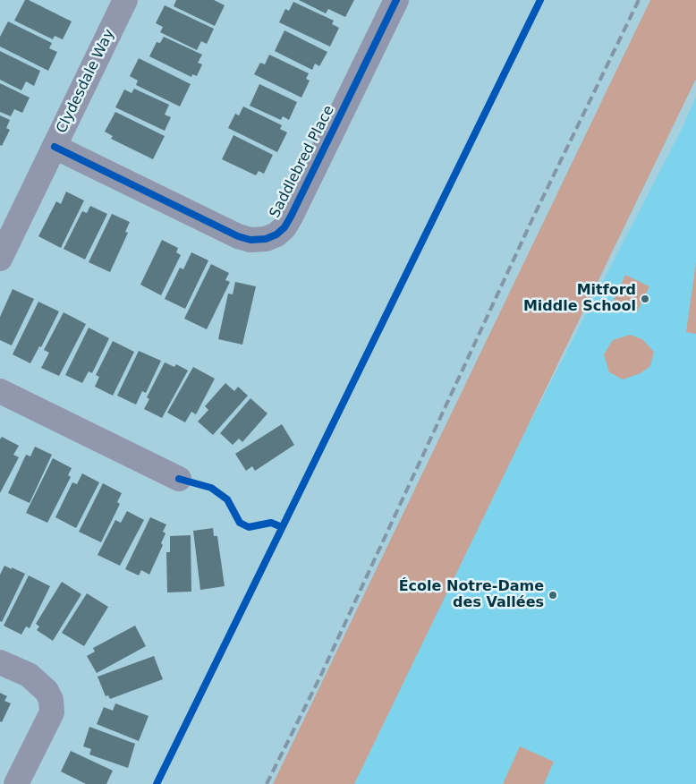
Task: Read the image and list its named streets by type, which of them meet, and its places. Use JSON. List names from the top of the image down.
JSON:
{
  "streets": {
    "street": ["Clydesdale Way", "Saddlebred Place"]
  },
  "crossings": [
    ["Clydesdale Way", "Saddlebred Place"]
  ],
  "places": ["Mitford Middle School", "École Notre-Dame des Vallées"]
}
